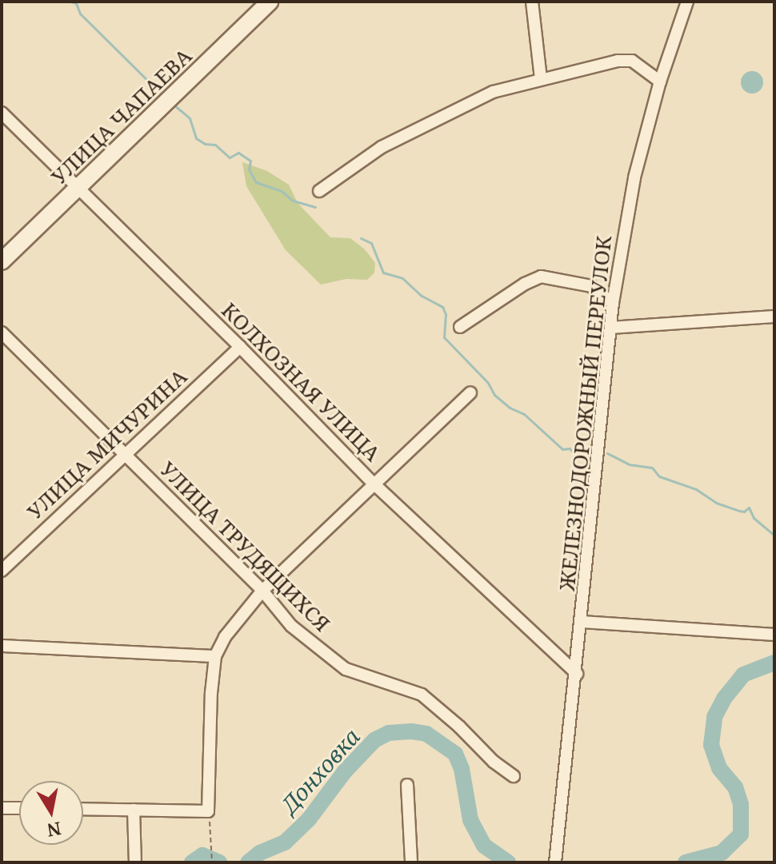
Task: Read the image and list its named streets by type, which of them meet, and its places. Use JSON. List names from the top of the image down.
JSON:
{
  "streets": {
    "street": [
      "УЛИЦА ЧАПАЕВА",
      "КОЛХОЗНАЯ УЛИЦА",
      "ЖЕЛЕЗНОДОРОЖНЫЙ ПЕРЕУЛОК",
      "УЛИЦА МИЧУРИНА",
      "УЛИЦА ТРУДЯЩИХСЯ"
    ]
  },
  "crossings": [
    ["УЛИЦА ЧАПАЕВА", "КОЛХОЗНАЯ УЛИЦА"],
    ["КОЛХОЗНАЯ УЛИЦА", "ЖЕЛЕЗНОДОРОЖНЫЙ ПЕРЕУЛОК"],
    ["КОЛХОЗНАЯ УЛИЦА", "УЛИЦА МИЧУРИНА"],
    ["УЛИЦА МИЧУРИНА", "УЛИЦА ТРУДЯЩИХСЯ"]
  ],
  "water": ["Донховка"],
  "north": "bottom"
}
